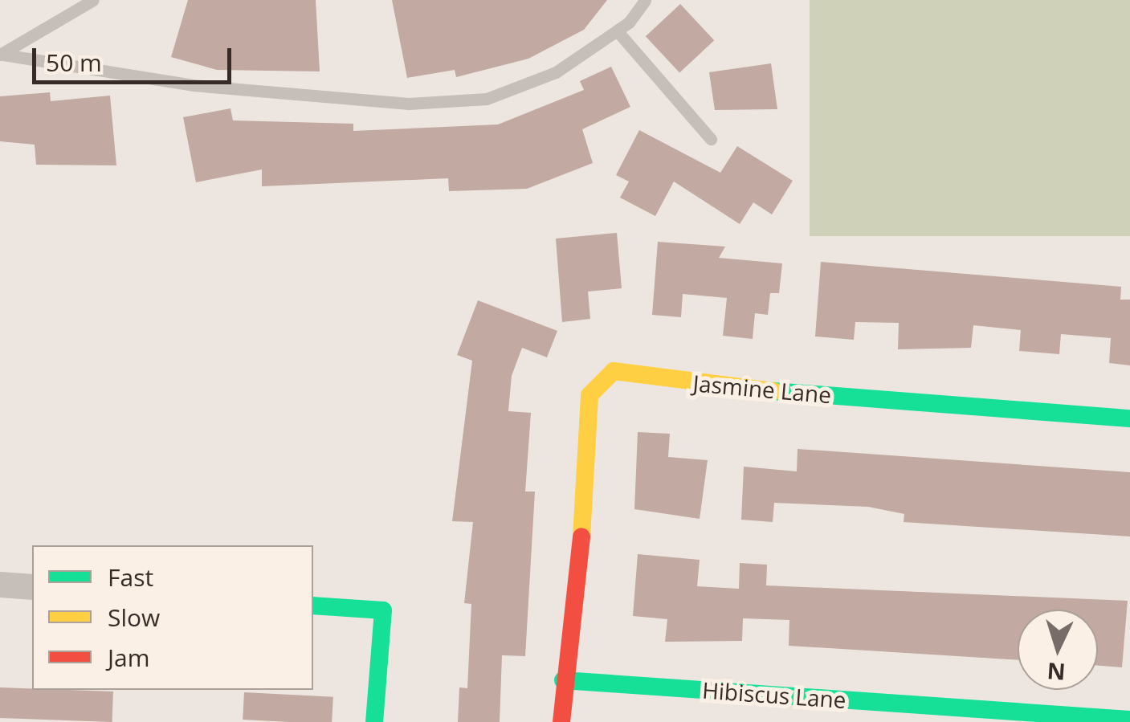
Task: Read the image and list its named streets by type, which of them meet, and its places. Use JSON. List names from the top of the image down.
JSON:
{
  "streets": {
    "street": ["Jasmine Lane", "Hibiscus Lane"]
  },
  "crossings": [
    ["Jasmine Lane", "Hibiscus Lane"]
  ],
  "legend": ["Fast", "Slow", "Jam"],
  "scale_bar": "50 m",
  "north": "bottom"
}
